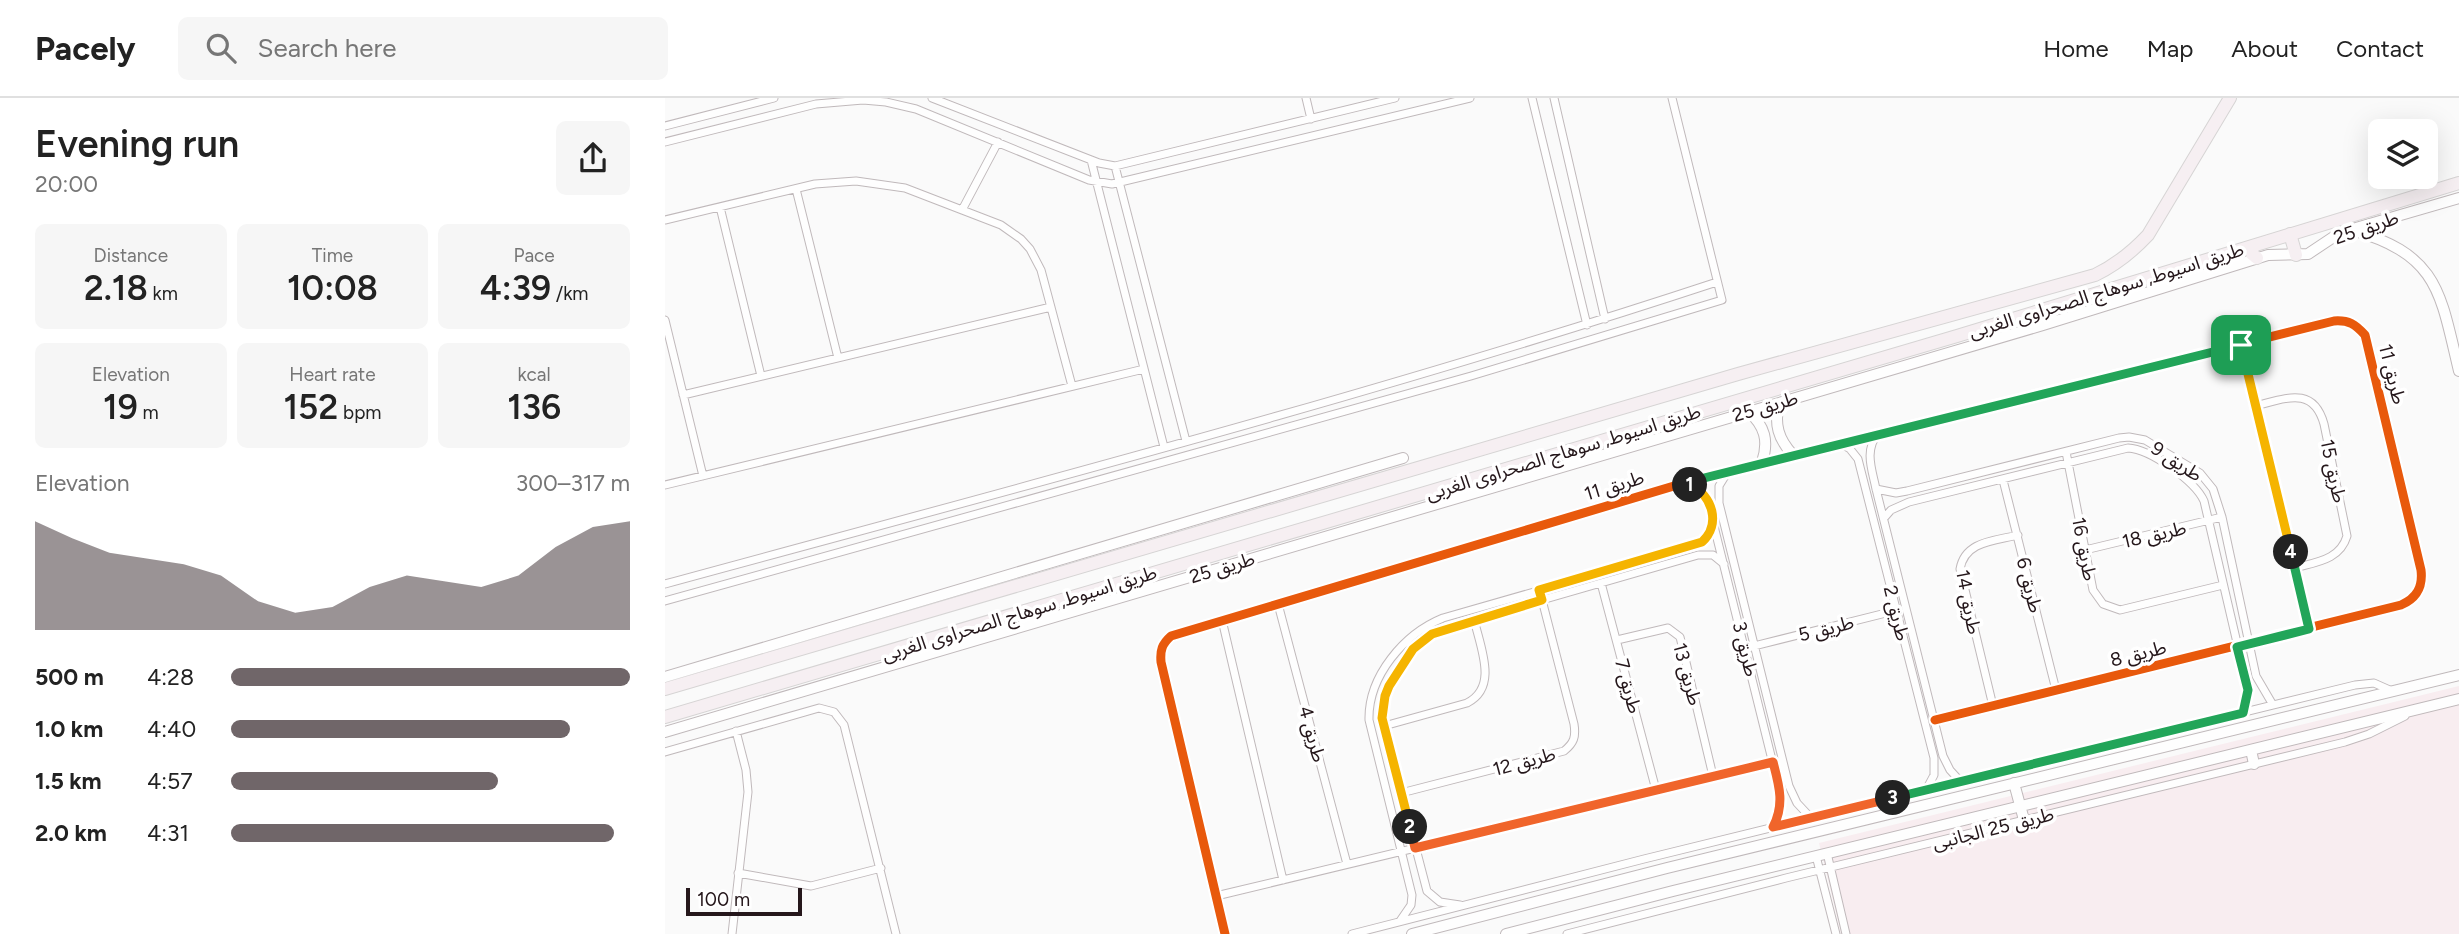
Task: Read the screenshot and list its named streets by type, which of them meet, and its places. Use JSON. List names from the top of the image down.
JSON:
{
  "streets": {
    "main road": ["طريق اسيوط, سوهاج الصحراوى الغربى"],
    "street": [
      "طريق 25",
      "طريق 11",
      "طريق 9",
      "طريق 15",
      "طريق 18",
      "طريق 16",
      "طريق 6",
      "طريق 14",
      "طريق 2",
      "طريق 5",
      "طريق 3",
      "طريق 8",
      "طريق 13",
      "طريق 7",
      "طريق 4",
      "طريق 12",
      "طريق 25 الجانبى"
    ]
  },
  "crossings": [
    ["طريق 25", "طريق اسيوط, سوهاج الصحراوى الغربى"],
    ["طريق 11", "طريق 2"],
    ["طريق 11", "طريق 3"],
    ["طريق 11", "طريق 8"],
    ["طريق 11", "طريق 4"],
    ["طريق 9", "طريق 18"],
    ["طريق 9", "طريق 16"],
    ["طريق 9", "طريق 6"],
    ["طريق 9", "طريق 2"],
    ["طريق 9", "طريق 8"],
    ["طريق 18", "طريق 16"],
    ["طريق 6", "طريق 14"],
    ["طريق 6", "طريق 8"],
    ["طريق 14", "طريق 8"],
    ["طريق 2", "طريق 5"],
    ["طريق 2", "طريق 8"],
    ["طريق 5", "طريق 3"],
    ["طريق 13", "طريق 7"]
  ],
  "scale_bar": "100 m",
  "page": {
    "header": "Pacely",
    "search": "Search here",
    "nav": [
      "Home",
      "Map",
      "About",
      "Contact"
    ],
    "heading": ["Evening run", "20:00"],
    "stats": [
      ["Distance", "2.18 km"],
      ["Time", "10:08"],
      ["Pace", "4:39 /km"],
      ["Elevation", "19 m"],
      ["Heart rate", "152 bpm"],
      ["kcal", "136"]
    ],
    "chart": ["Elevation", "300–317 m"],
    "pins": [
      "1",
      "4",
      "3",
      "2"
    ],
    "list": [
      {
        "name": "500 m",
        "note": "4:28"
      },
      {
        "name": "1.0 km",
        "note": "4:40"
      },
      {
        "name": "1.5 km",
        "note": "4:57"
      },
      {
        "name": "2.0 km",
        "note": "4:31"
      }
    ],
    "scale": "100 m"
  }
}
